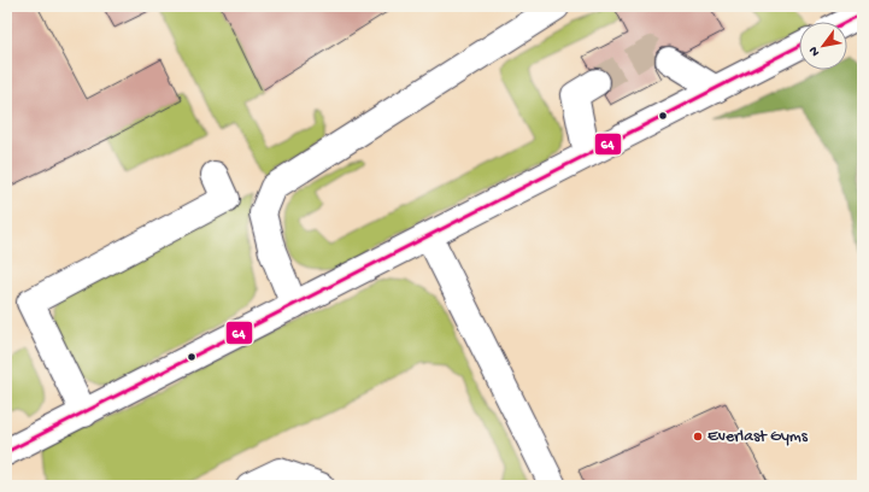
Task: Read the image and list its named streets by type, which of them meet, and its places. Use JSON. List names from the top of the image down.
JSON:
{
  "places": ["Everlast Gyms"],
  "lines": ["transit line 64"],
  "north": "bottom left"
}
